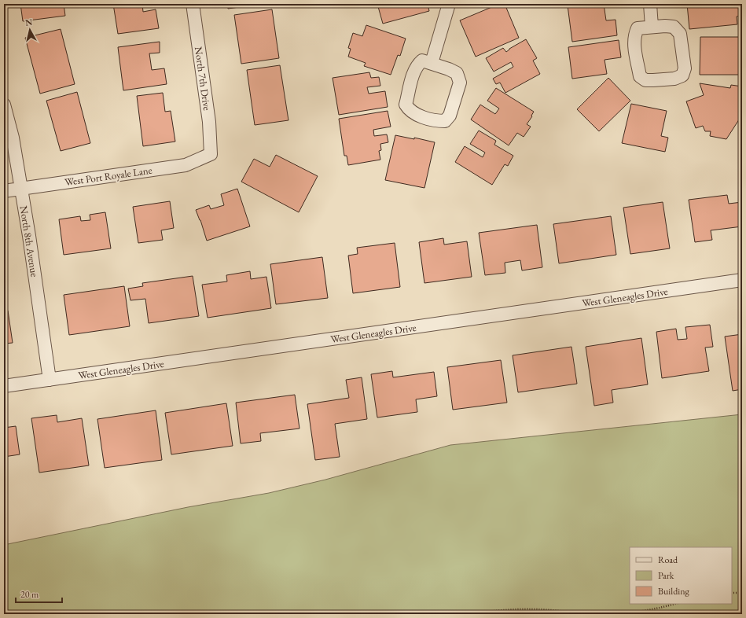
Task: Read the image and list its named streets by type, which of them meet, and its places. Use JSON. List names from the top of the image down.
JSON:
{
  "streets": {
    "street": [
      "North 7th Drive",
      "West Port Royale Lane",
      "North 8th Avenue",
      "West Gleneagles Drive"
    ]
  },
  "crossings": [
    ["North 7th Drive", "West Port Royale Lane"],
    ["West Port Royale Lane", "North 8th Avenue"],
    ["North 8th Avenue", "West Gleneagles Drive"]
  ],
  "legend": ["Road", "Park", "Building"],
  "scale_bar": "20 m",
  "north": "top"
}
